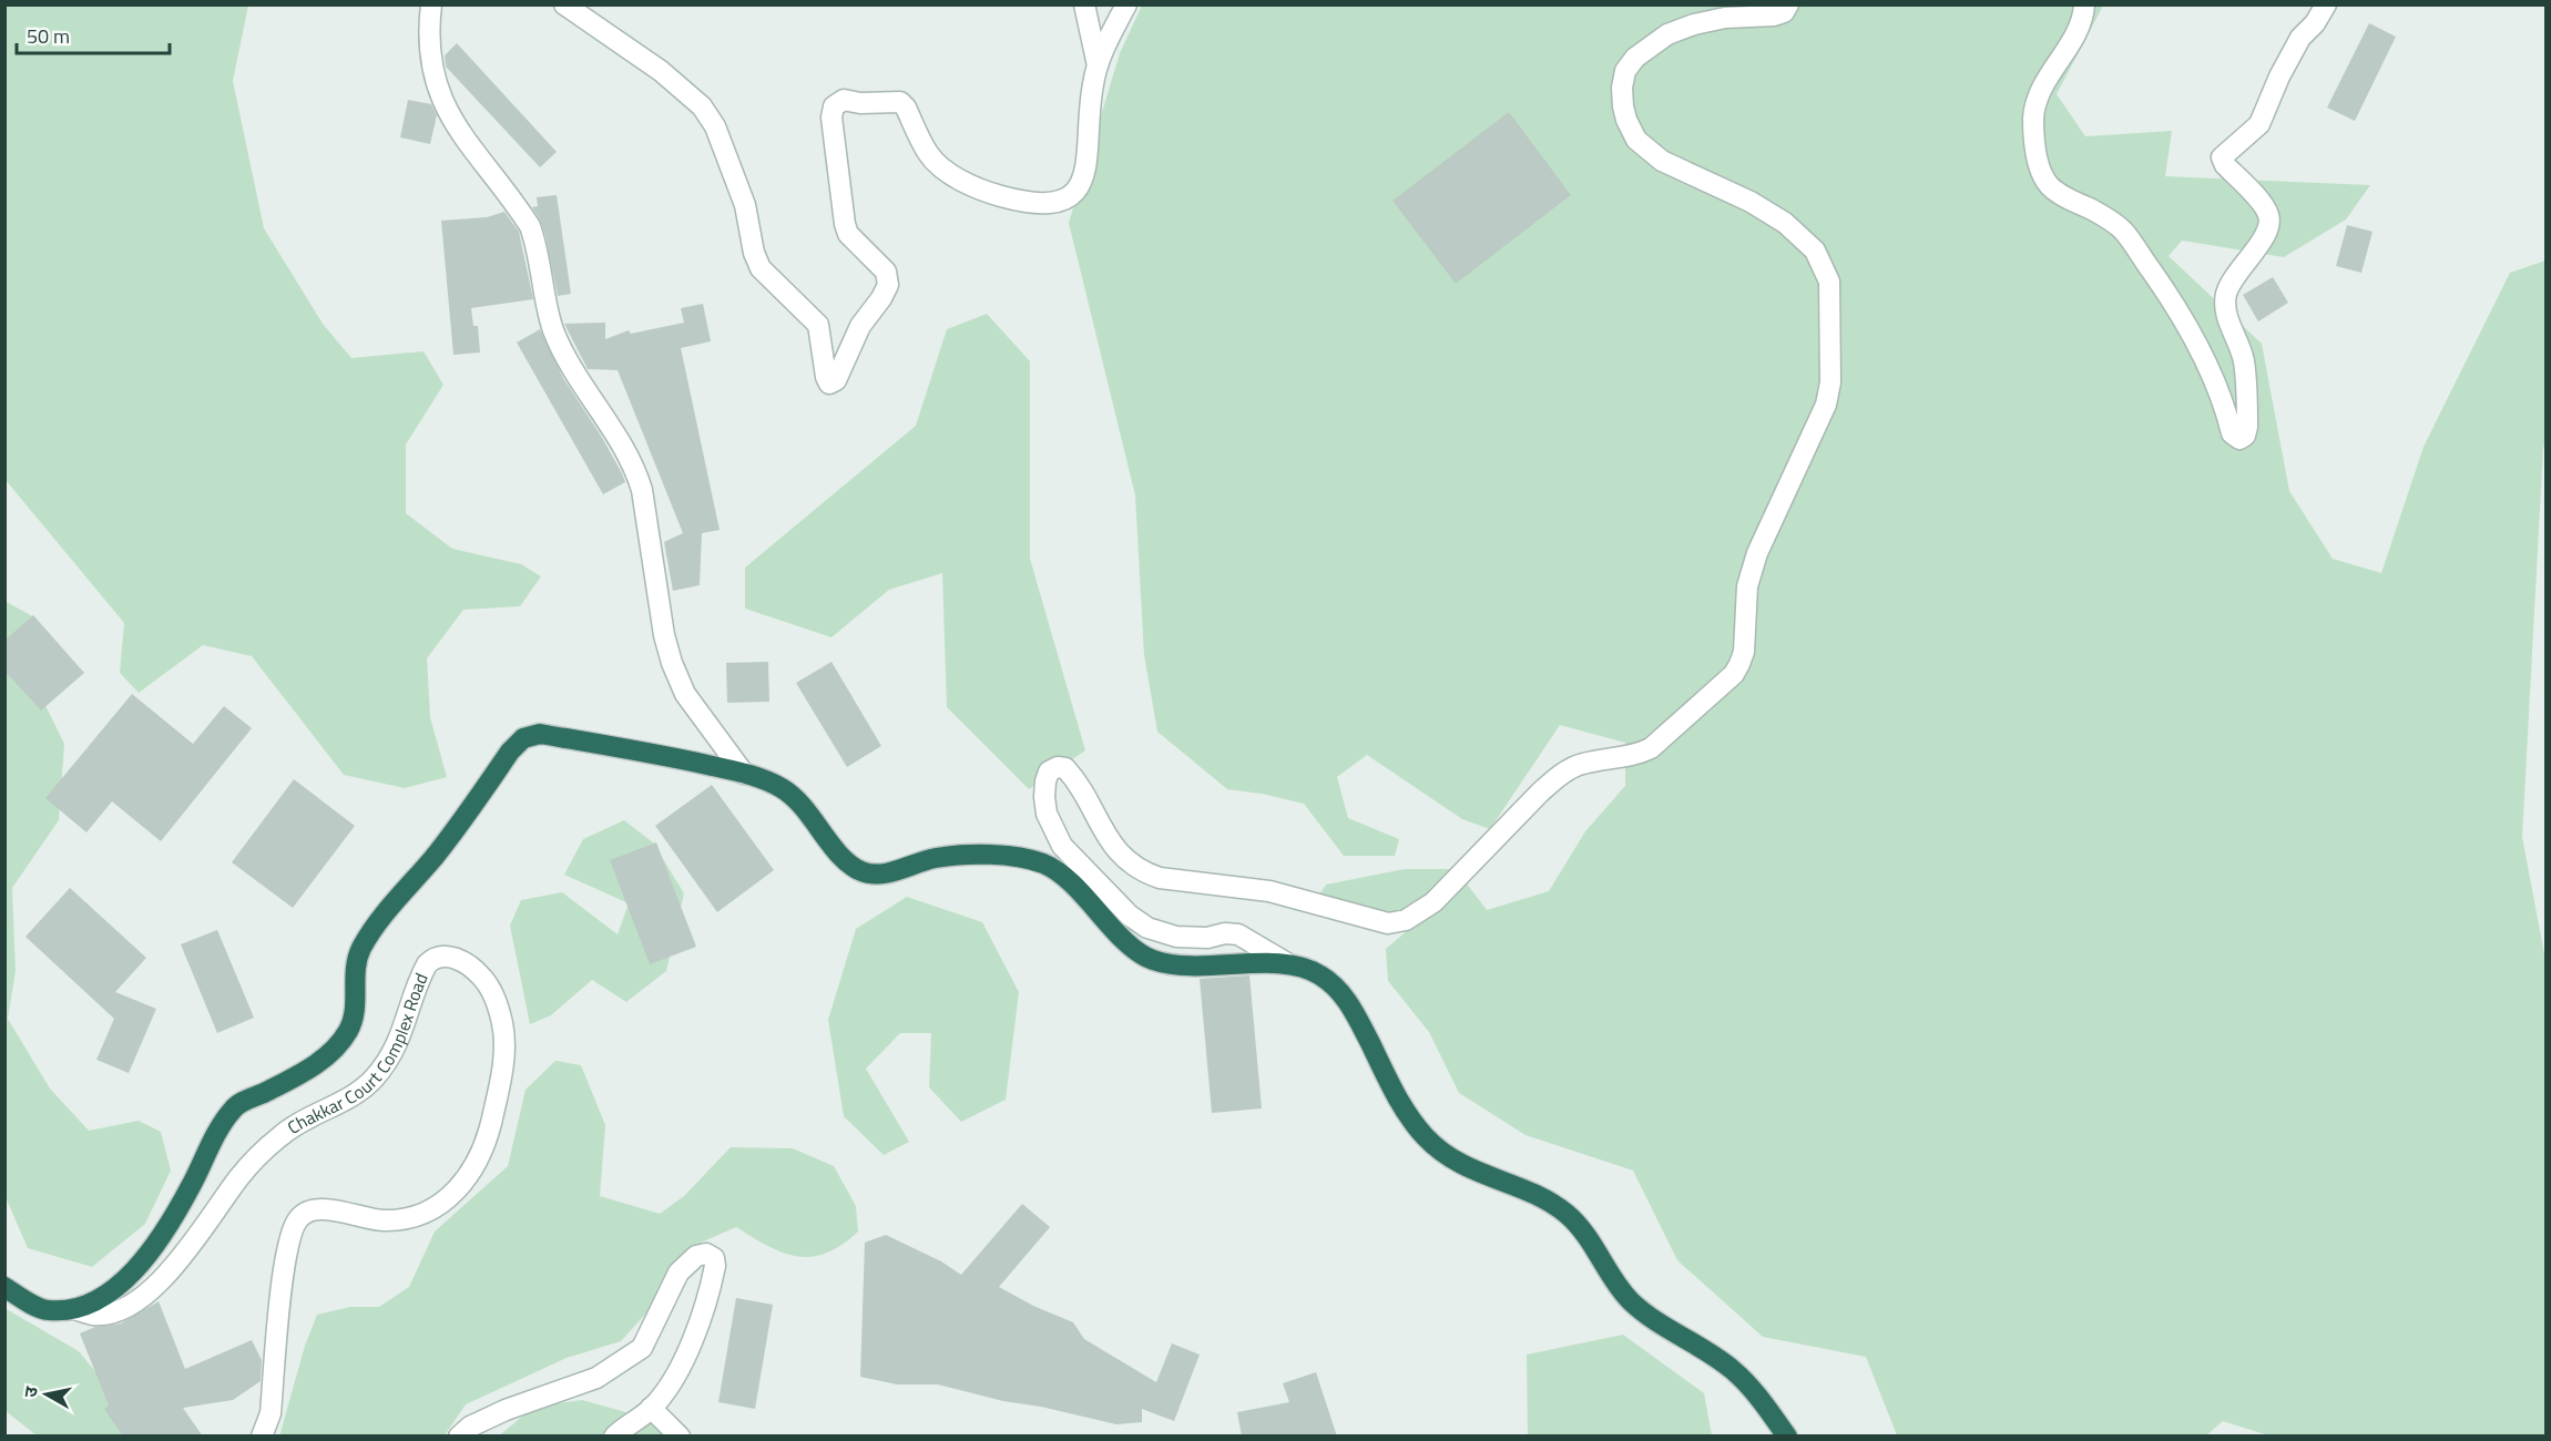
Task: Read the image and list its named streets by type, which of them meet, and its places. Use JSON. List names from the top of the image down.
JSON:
{
  "streets": {
    "street": ["Chakkar Court Complex Road"]
  },
  "scale_bar": "50 m",
  "north": "left"
}
